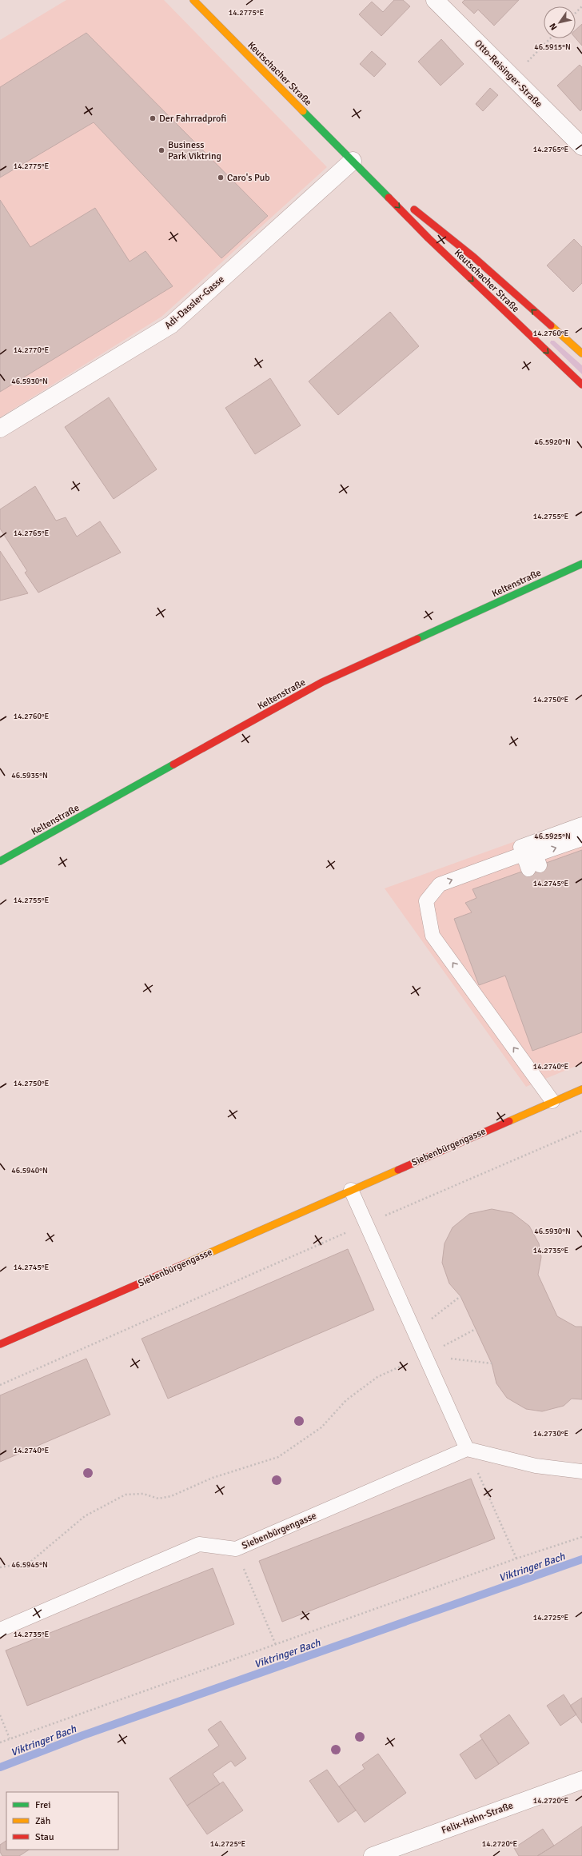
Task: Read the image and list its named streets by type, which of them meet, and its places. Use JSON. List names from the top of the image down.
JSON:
{
  "streets": {
    "street": [
      "Keutschacher Straße",
      "Otto-Reisinger-Straße",
      "Adi-Dassler-Gasse",
      "Keltenstraße",
      "Siebenbürgengasse",
      "Felix-Hahn-Straße"
    ]
  },
  "crossings": [
    ["Keutschacher Straße", "Adi-Dassler-Gasse"]
  ],
  "water": ["Viktringer Bach"],
  "places": ["Der Fahrradprofi", "Business Park Viktring", "Caro's Pub"],
  "legend": ["Frei", "Zäh", "Stau"],
  "north": "bottom left",
  "coordinates": [
    "14.2775°E",
    "46.5915°N",
    "14.2765°E",
    "14.2760°E",
    "14.2770°E",
    "46.5930°N",
    "46.5920°N",
    "14.2755°E",
    "14.2750°E",
    "46.5935°N",
    "46.5925°N",
    "14.2745°E",
    "14.2740°E",
    "46.5940°N",
    "14.2735°E",
    "14.2730°E",
    "46.5945°N",
    "14.2725°E",
    "14.2720°E"
  ]
}
